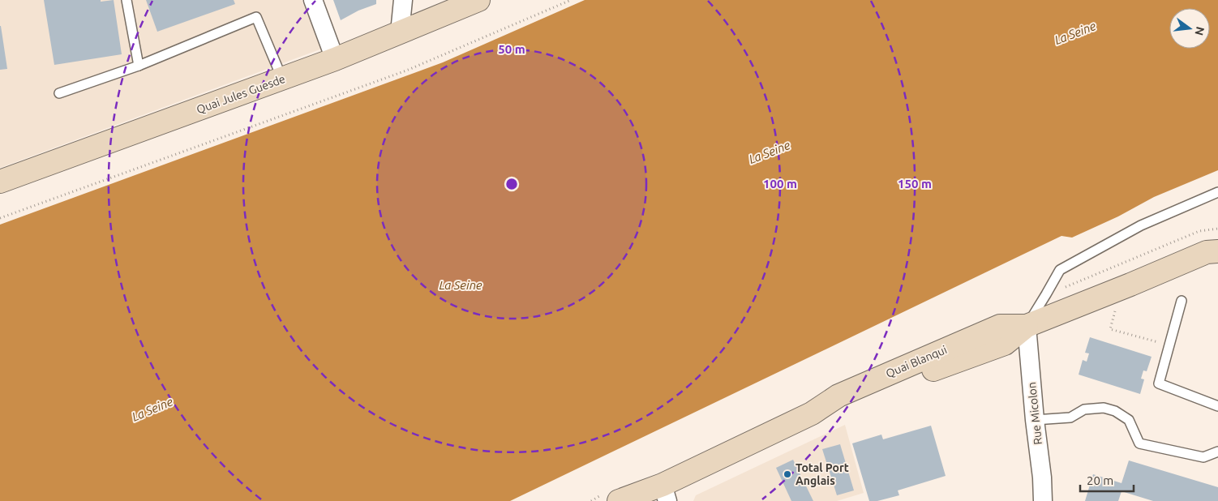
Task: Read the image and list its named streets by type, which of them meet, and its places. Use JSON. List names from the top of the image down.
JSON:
{
  "streets": {
    "main road": ["Quai Jules Guesde", "Quai Blanqui"],
    "street": ["Rue Micolon"]
  },
  "crossings": [
    ["Quai Blanqui", "Rue Micolon"]
  ],
  "water": ["La Seine"],
  "places": ["Total Port Anglais"],
  "scale_bar": "20 m",
  "north": "right",
  "rings": ["50 m", "100 m", "150 m"]
}
